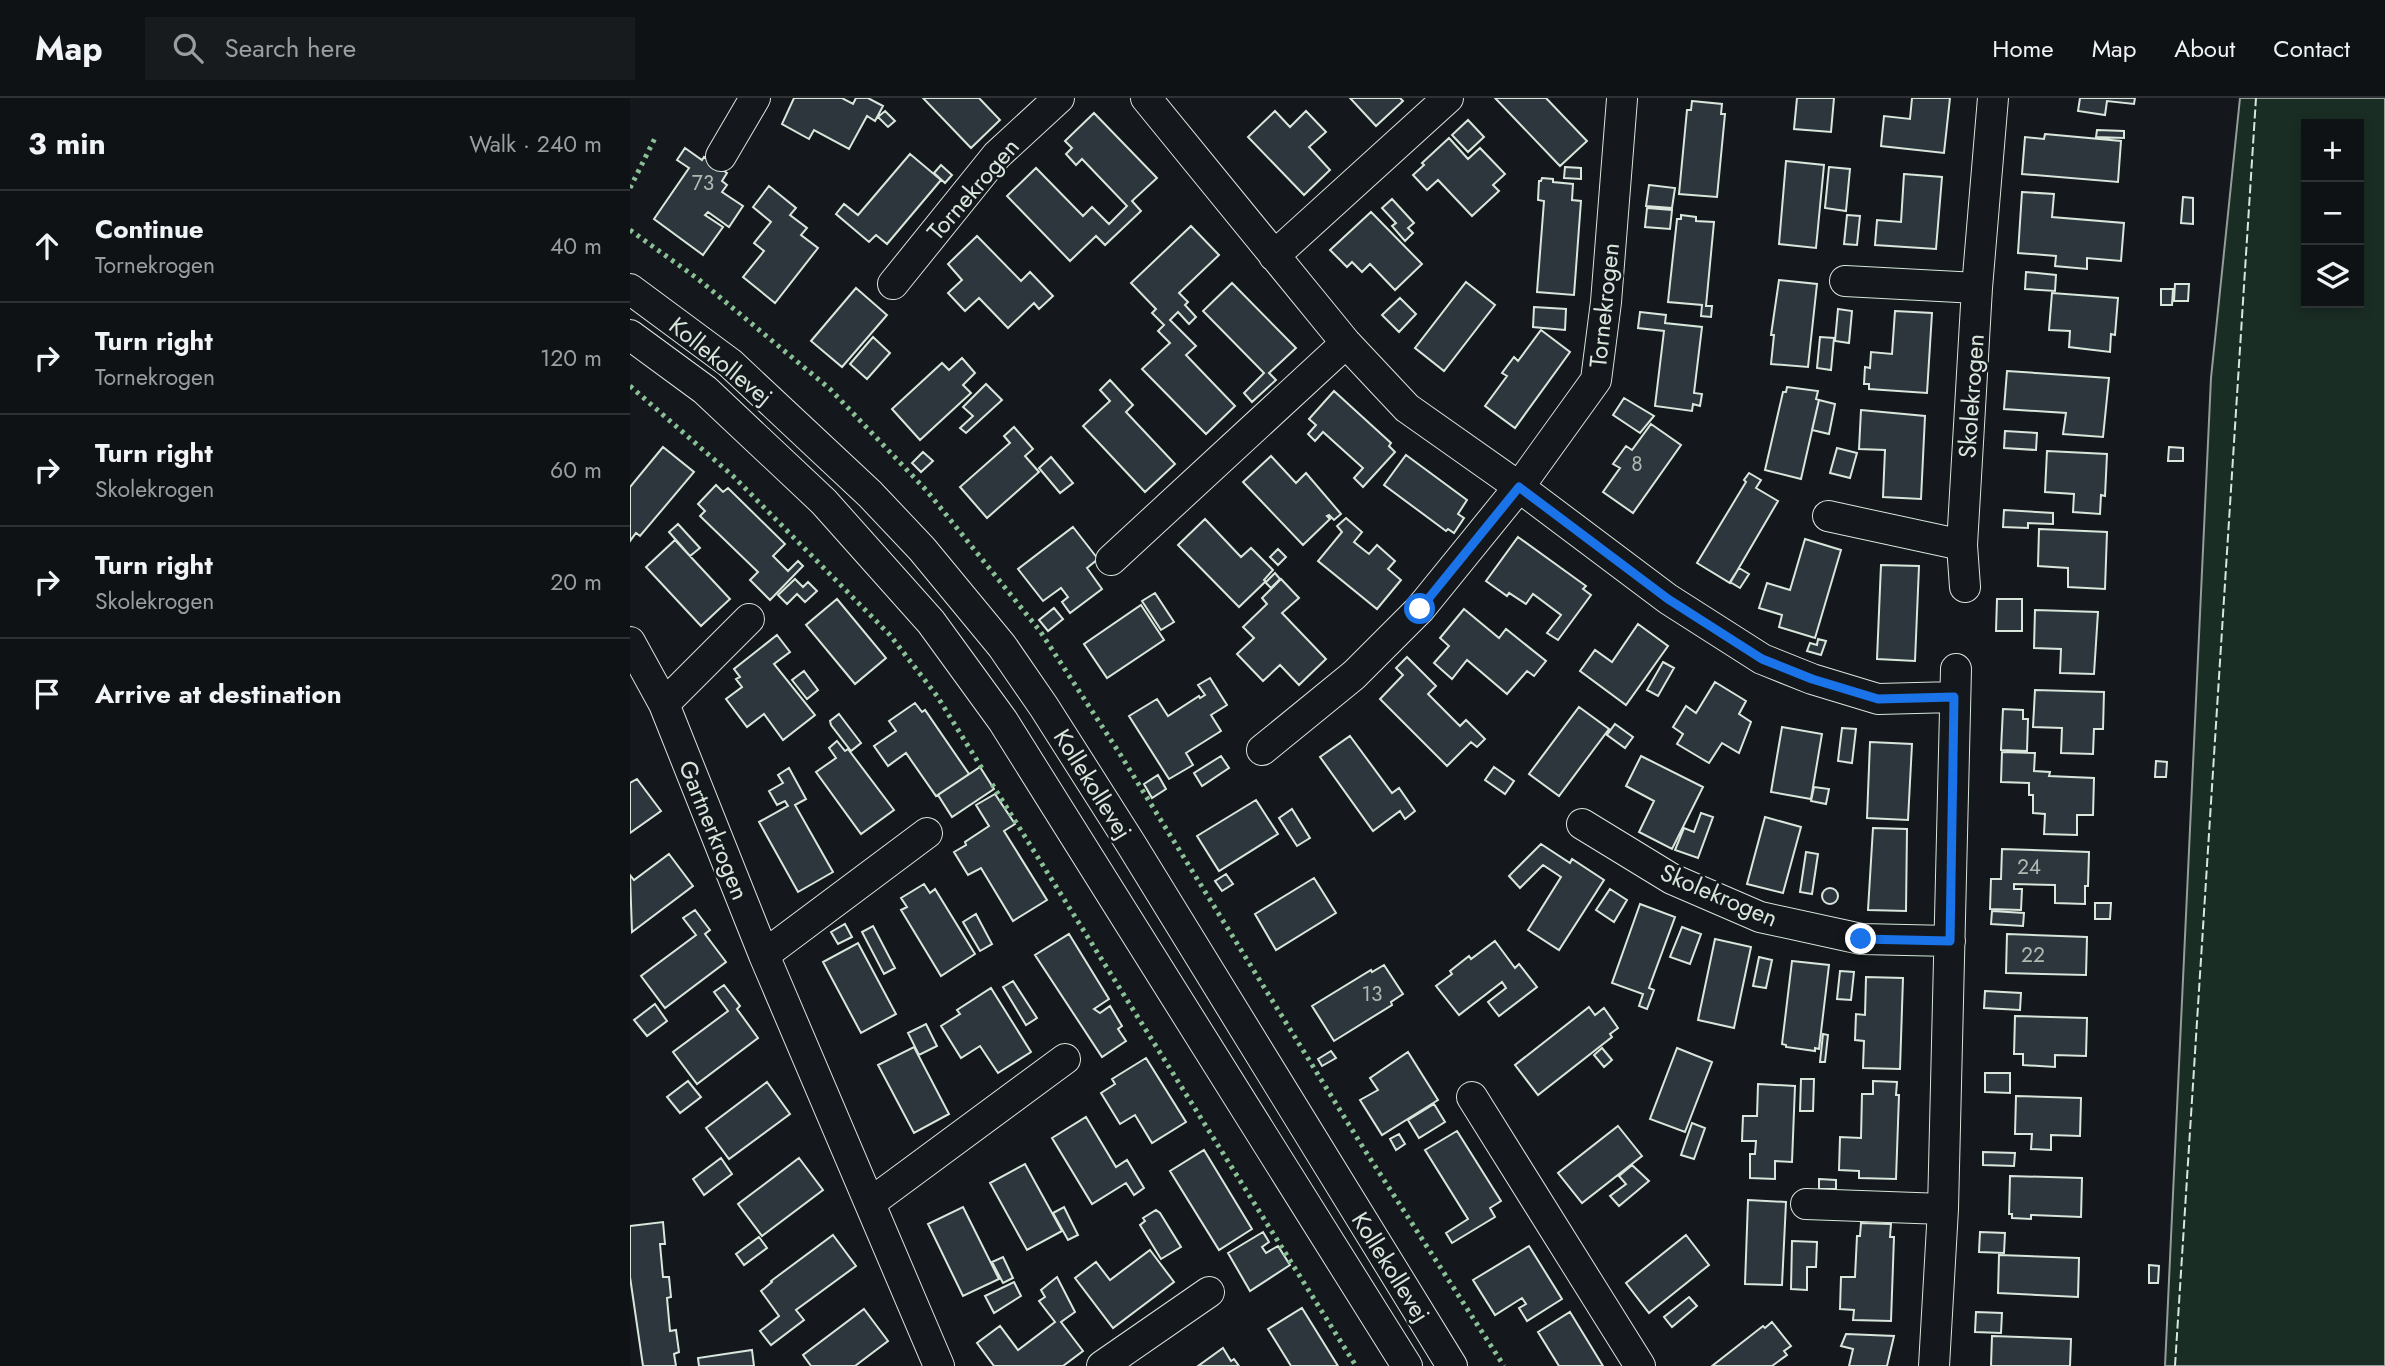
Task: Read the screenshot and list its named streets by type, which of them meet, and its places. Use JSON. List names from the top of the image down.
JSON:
{
  "streets": {
    "street": [
      "Tornekrogen",
      "Kollekollevej",
      "Skolekrogen",
      "Gartnerkrogen"
    ]
  },
  "house_numbers": [
    "73",
    "8",
    "24",
    "22",
    "13"
  ],
  "page": {
    "header": "Map",
    "search": "Search here",
    "nav": [
      "Home",
      "Map",
      "About",
      "Contact"
    ],
    "heading": ["3 min", "Walk · 240 m"],
    "map_buttons": ["+", "−"],
    "list": [
      ["Continue", "Tornekrogen", "40 m"],
      ["Turn right", "Tornekrogen", "120 m"],
      ["Turn right", "Skolekrogen", "60 m"],
      ["Turn right", "Skolekrogen", "20 m"],
      "Arrive at destination"
    ]
  }
}
